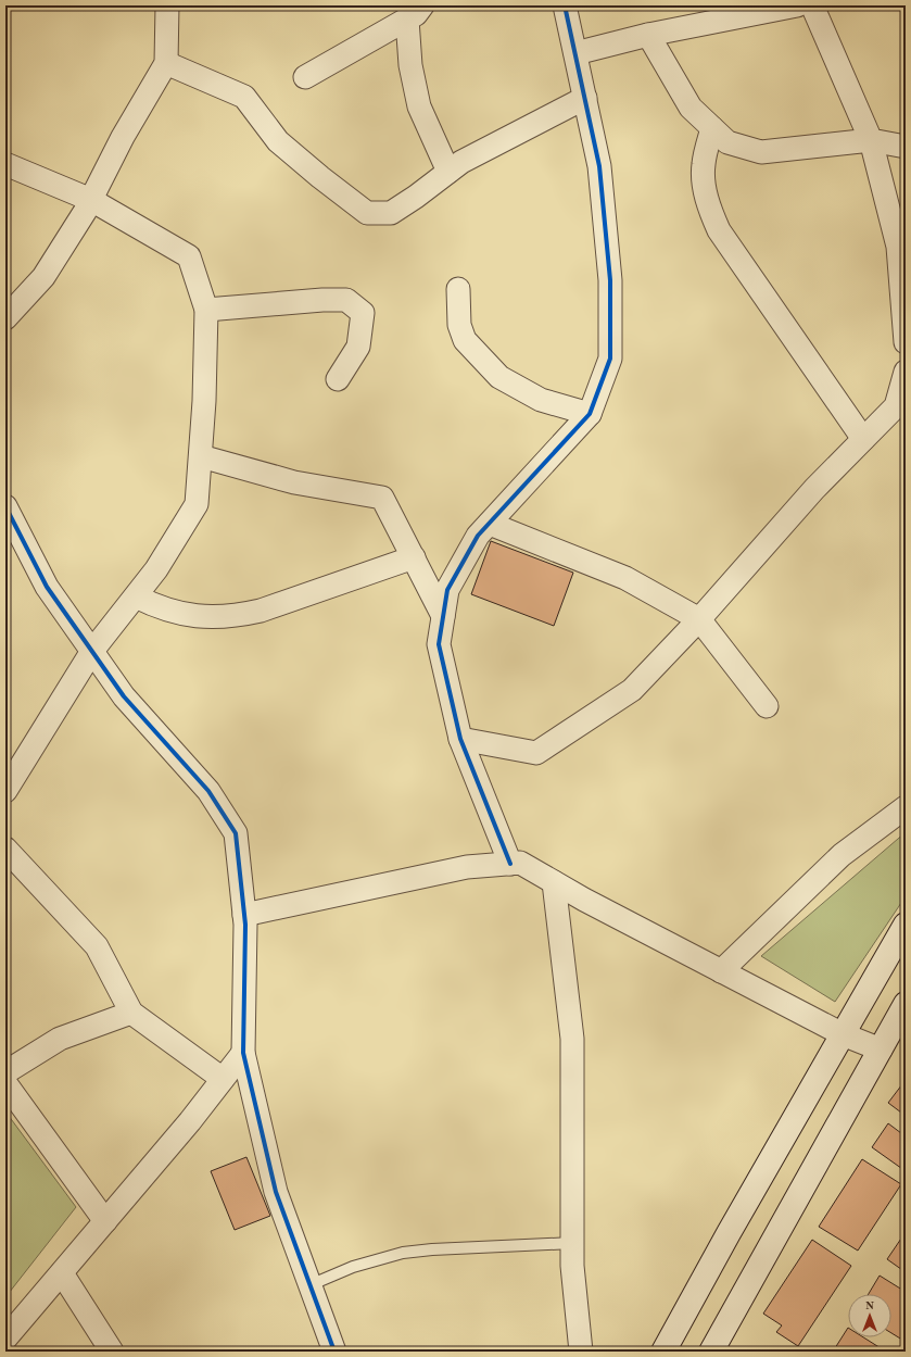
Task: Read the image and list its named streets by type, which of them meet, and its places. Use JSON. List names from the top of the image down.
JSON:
{
  "north": "top"
}
